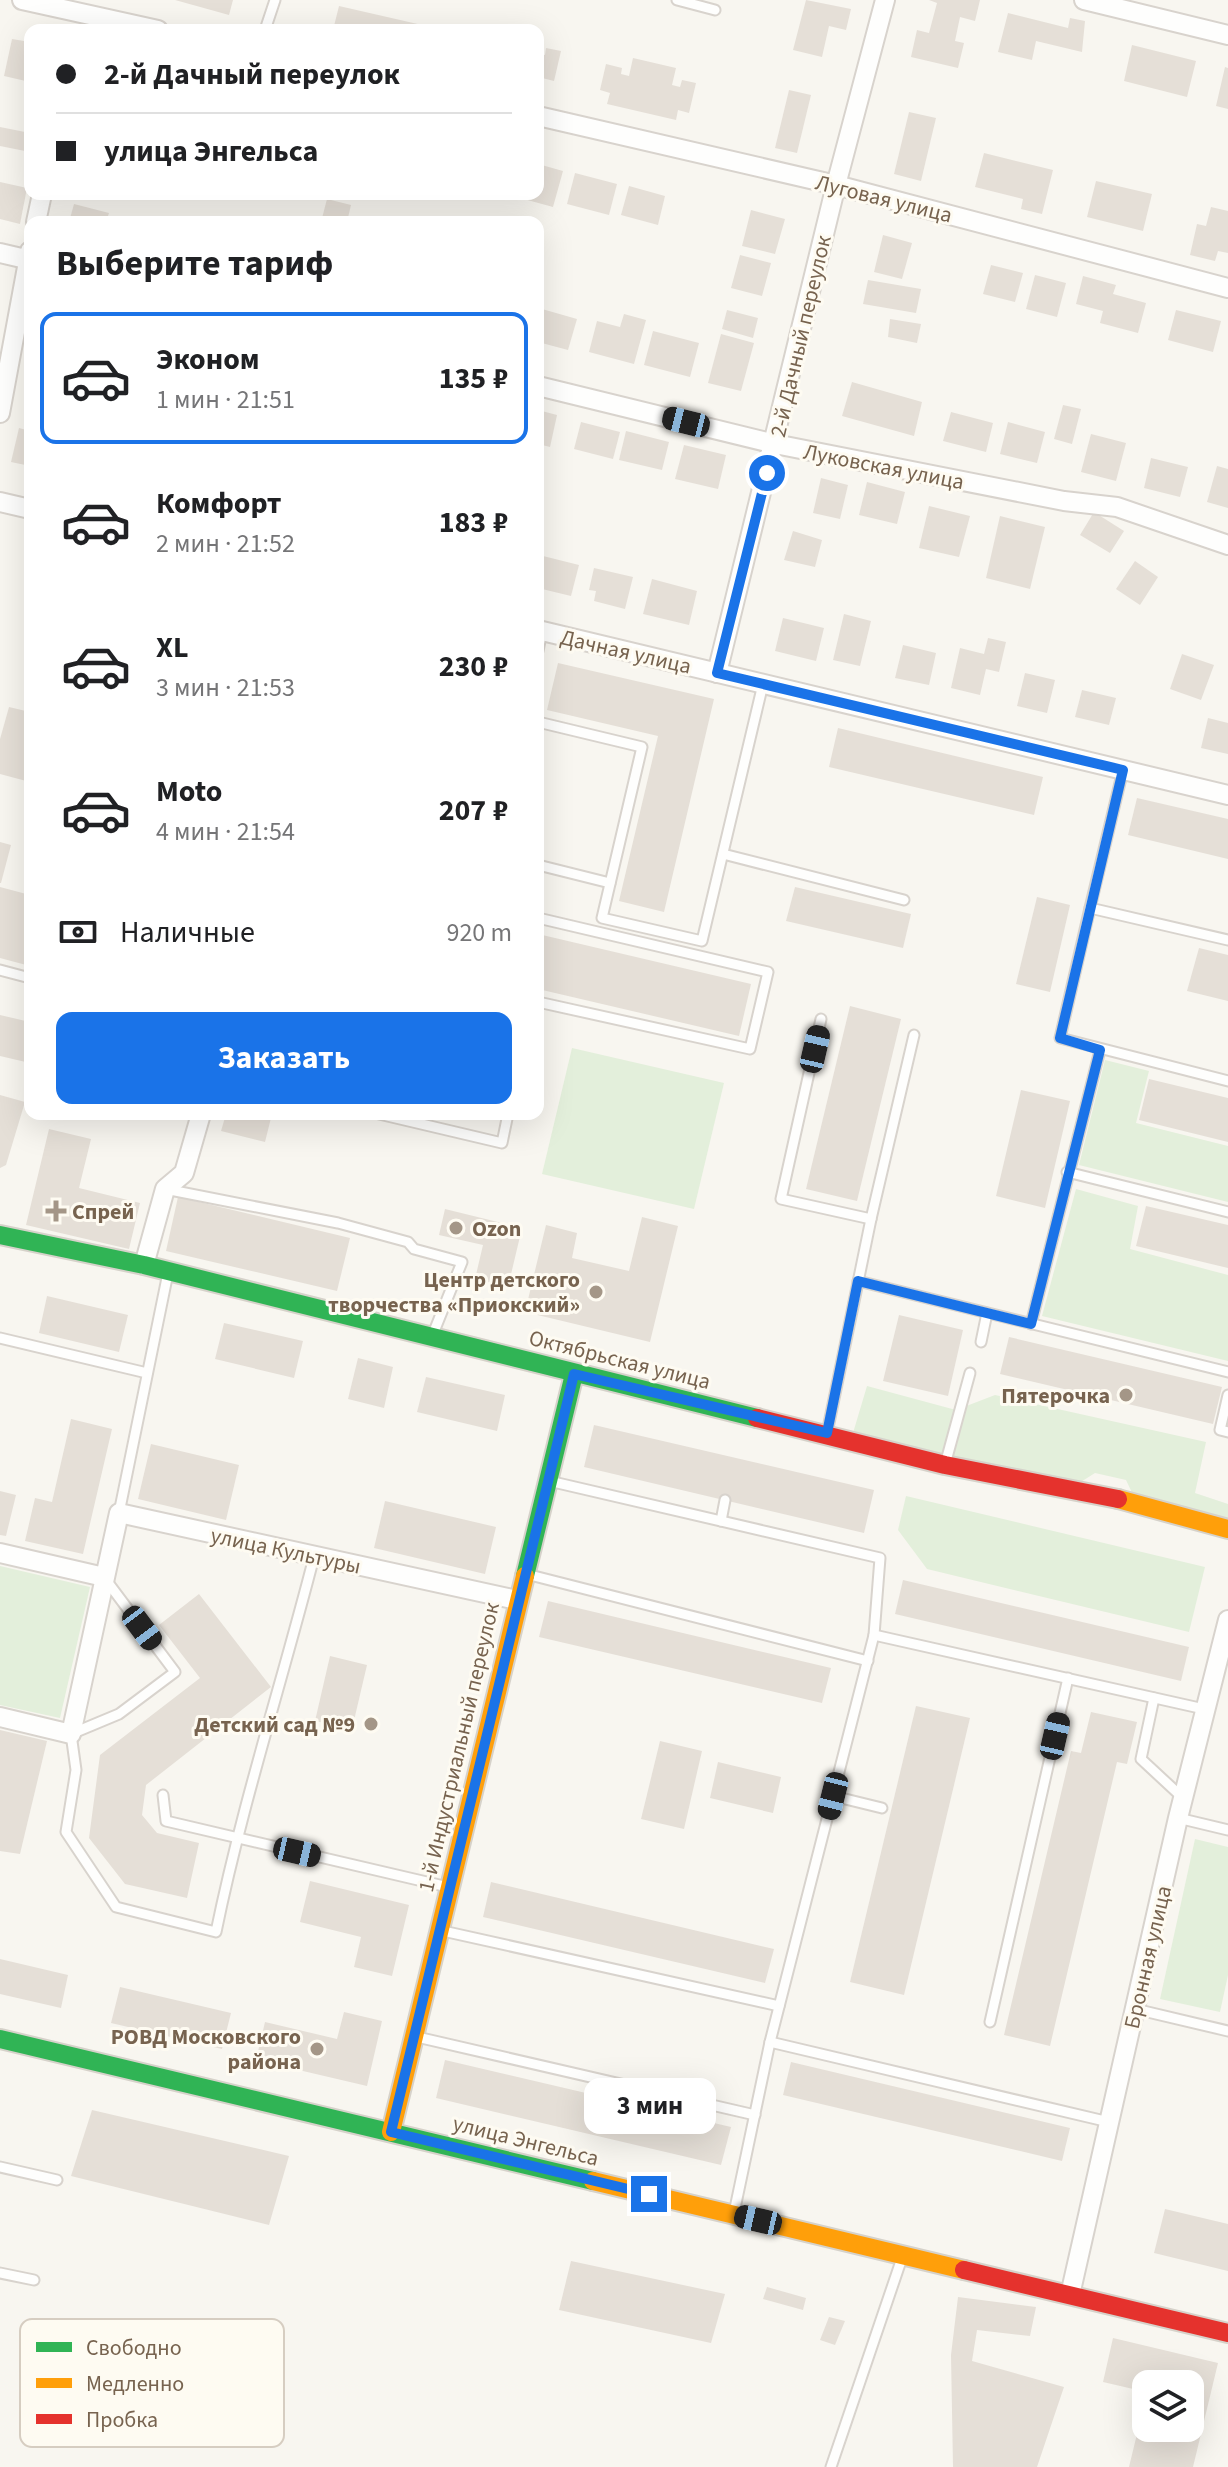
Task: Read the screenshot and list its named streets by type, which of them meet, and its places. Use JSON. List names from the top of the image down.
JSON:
{
  "streets": {
    "street": [
      "Луговая улица",
      "2-й Дачный переулок",
      "Луковская улица",
      "Дачная улица",
      "Октябрьская улица",
      "улица Культуры",
      "1-й Индустриальный переулок",
      "Бронная улица",
      "улица Энгельса"
    ]
  },
  "crossings": [
    ["Луговая улица", "2-й Дачный переулок"],
    ["2-й Дачный переулок", "Луковская улица"],
    ["2-й Дачный переулок", "Дачная улица"],
    ["Октябрьская улица", "1-й Индустриальный переулок"],
    ["улица Культуры", "1-й Индустриальный переулок"],
    ["1-й Индустриальный переулок", "улица Энгельса"],
    ["Бронная улица", "улица Энгельса"]
  ],
  "places": {
    "health": ["Спрей"],
    "other": [
      "Ozon",
      "Центр детского творчества «Приокский»",
      "Пятерочка",
      "Детский сад №9",
      "РОВД Московского района"
    ]
  },
  "legend": ["Свободно", "Медленно", "Пробка"],
  "page": {
    "banner": ["2-й Дачный переулок", "улица Энгельса"],
    "heading": "Выберите тариф",
    "list": [
      {
        "name": "Эконом",
        "note": "1 мин · 21:51",
        "value": "135 ₽"
      },
      {
        "name": "Комфорт",
        "note": "2 мин · 21:52",
        "value": "183 ₽"
      },
      {
        "name": "XL",
        "note": "3 мин · 21:53",
        "value": "230 ₽"
      },
      {
        "name": "Moto",
        "note": "4 мин · 21:54",
        "value": "207 ₽"
      }
    ],
    "pay": ["Наличные", "920 m"],
    "buttons": "Заказать",
    "bubble": "3 мин"
  }
}
